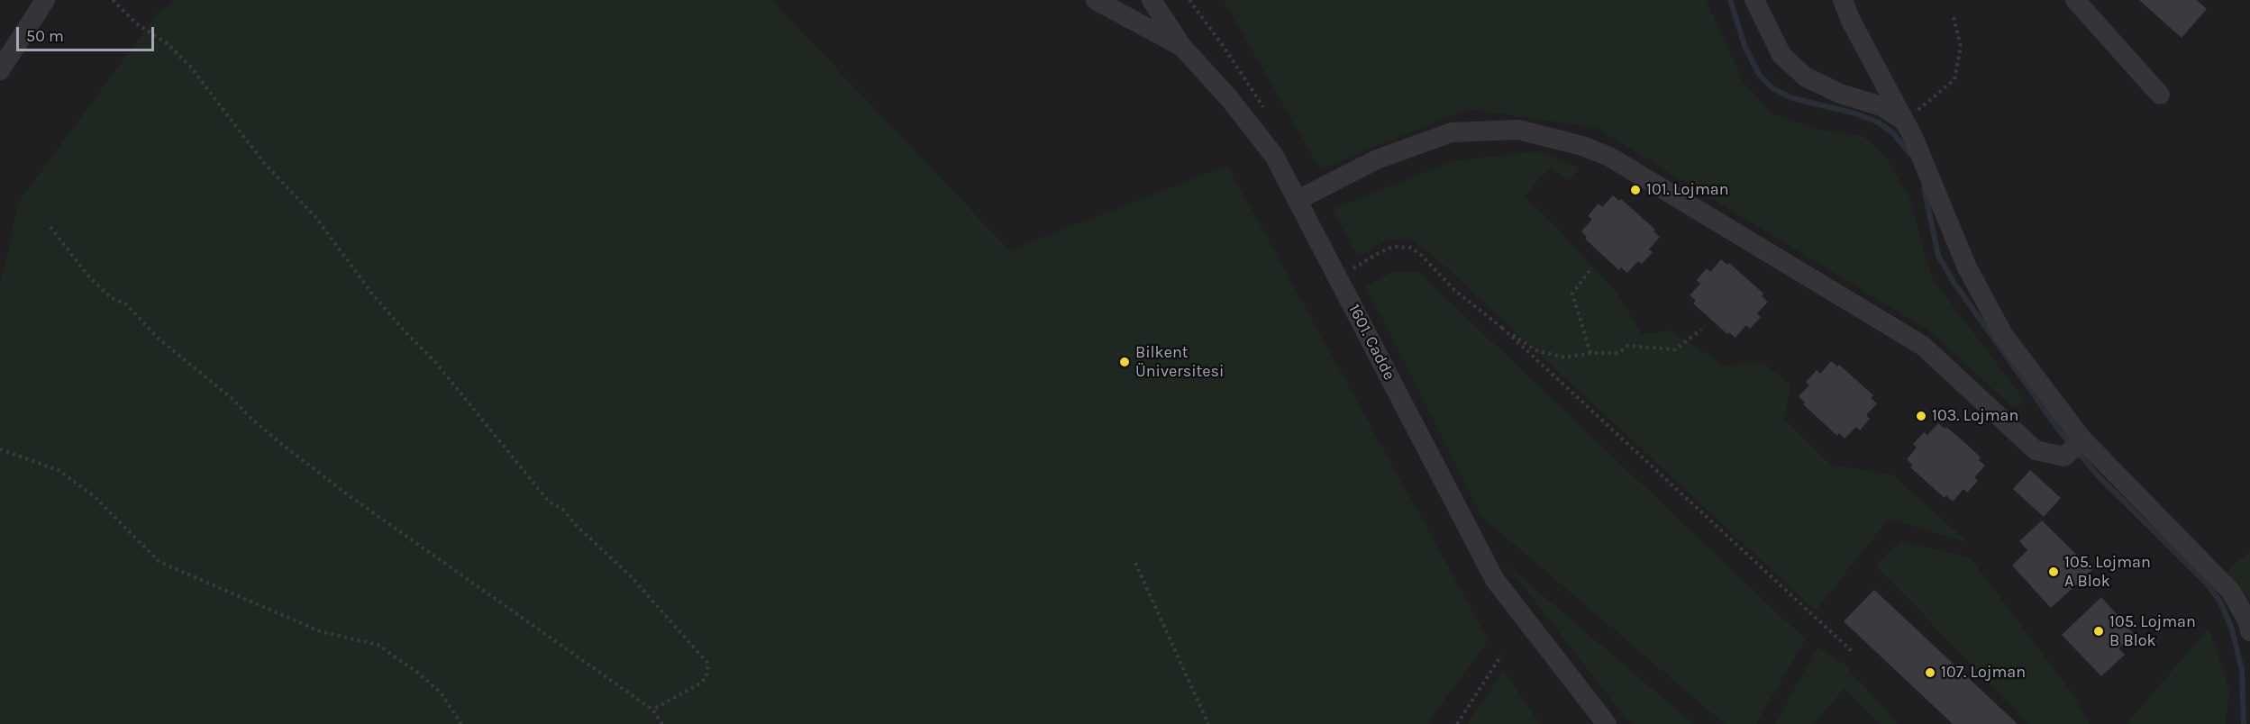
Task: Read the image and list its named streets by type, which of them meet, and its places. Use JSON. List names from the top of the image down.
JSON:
{
  "streets": {
    "street": ["1601. Cadde"]
  },
  "places": [
    "101. Lojman",
    "Bilkent Üniversitesi",
    "103. Lojman",
    "105. Lojman A Blok",
    "105. Lojman B Blok",
    "107. Lojman"
  ],
  "scale_bar": "50 m"
}
